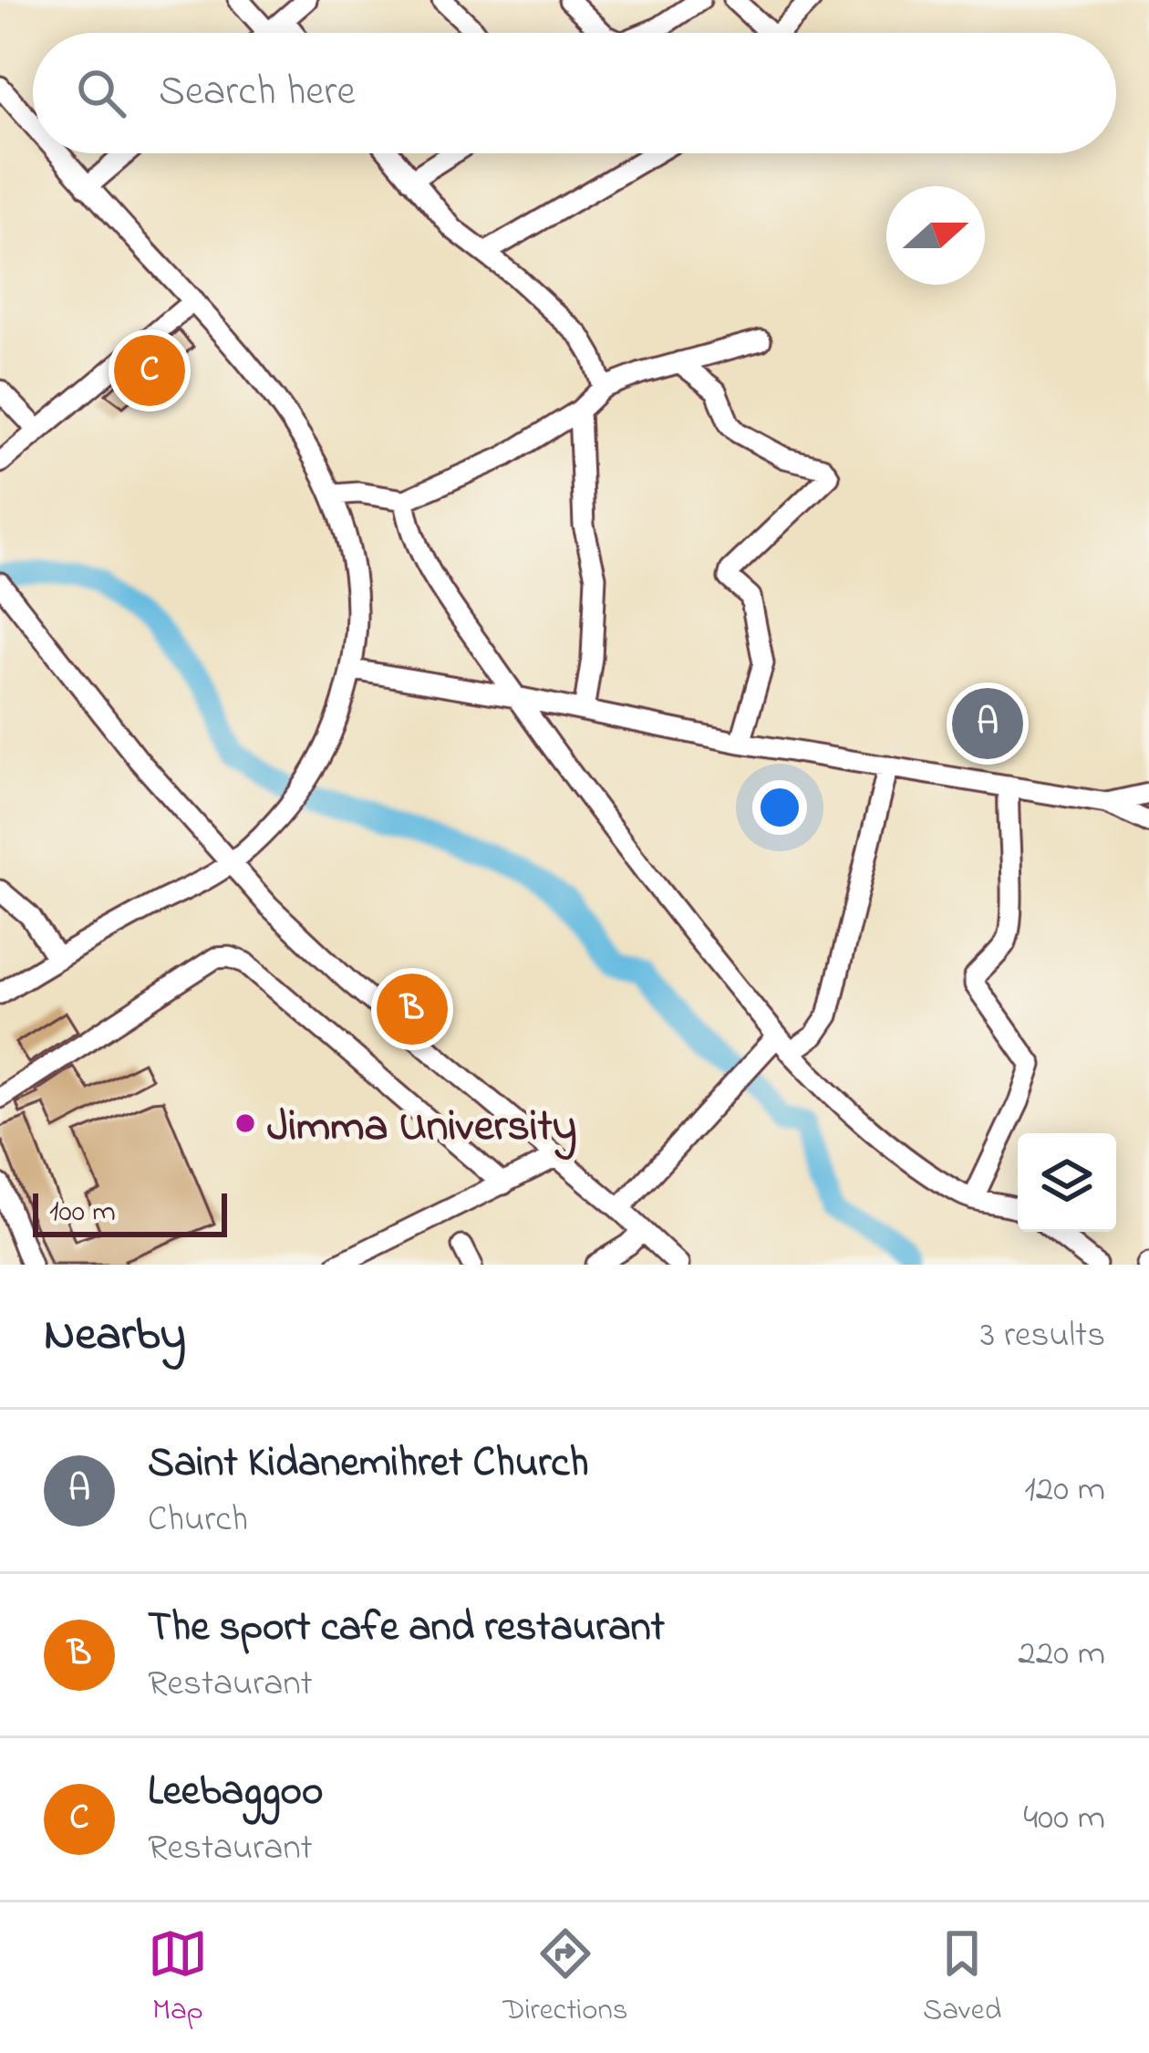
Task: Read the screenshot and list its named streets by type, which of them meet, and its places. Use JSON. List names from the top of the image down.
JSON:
{
  "places": ["Jimma University"],
  "scale_bar": "100 m",
  "north": "right",
  "page": {
    "search": "Search here",
    "pins": ["C", "A", "B"],
    "scale": "100 m",
    "heading": ["Nearby", "3 results"],
    "list": [
      {
        "mark": "A",
        "name": "Saint Kidanemihret Church",
        "note": "Church",
        "value": "120 m"
      },
      {
        "mark": "B",
        "name": "The sport cafe and restaurant",
        "note": "Restaurant",
        "value": "220 m"
      },
      {
        "mark": "C",
        "name": "Leebaggoo",
        "note": "Restaurant",
        "value": "400 m"
      }
    ],
    "nav": ["Map", "Directions", "Saved"]
  }
}
